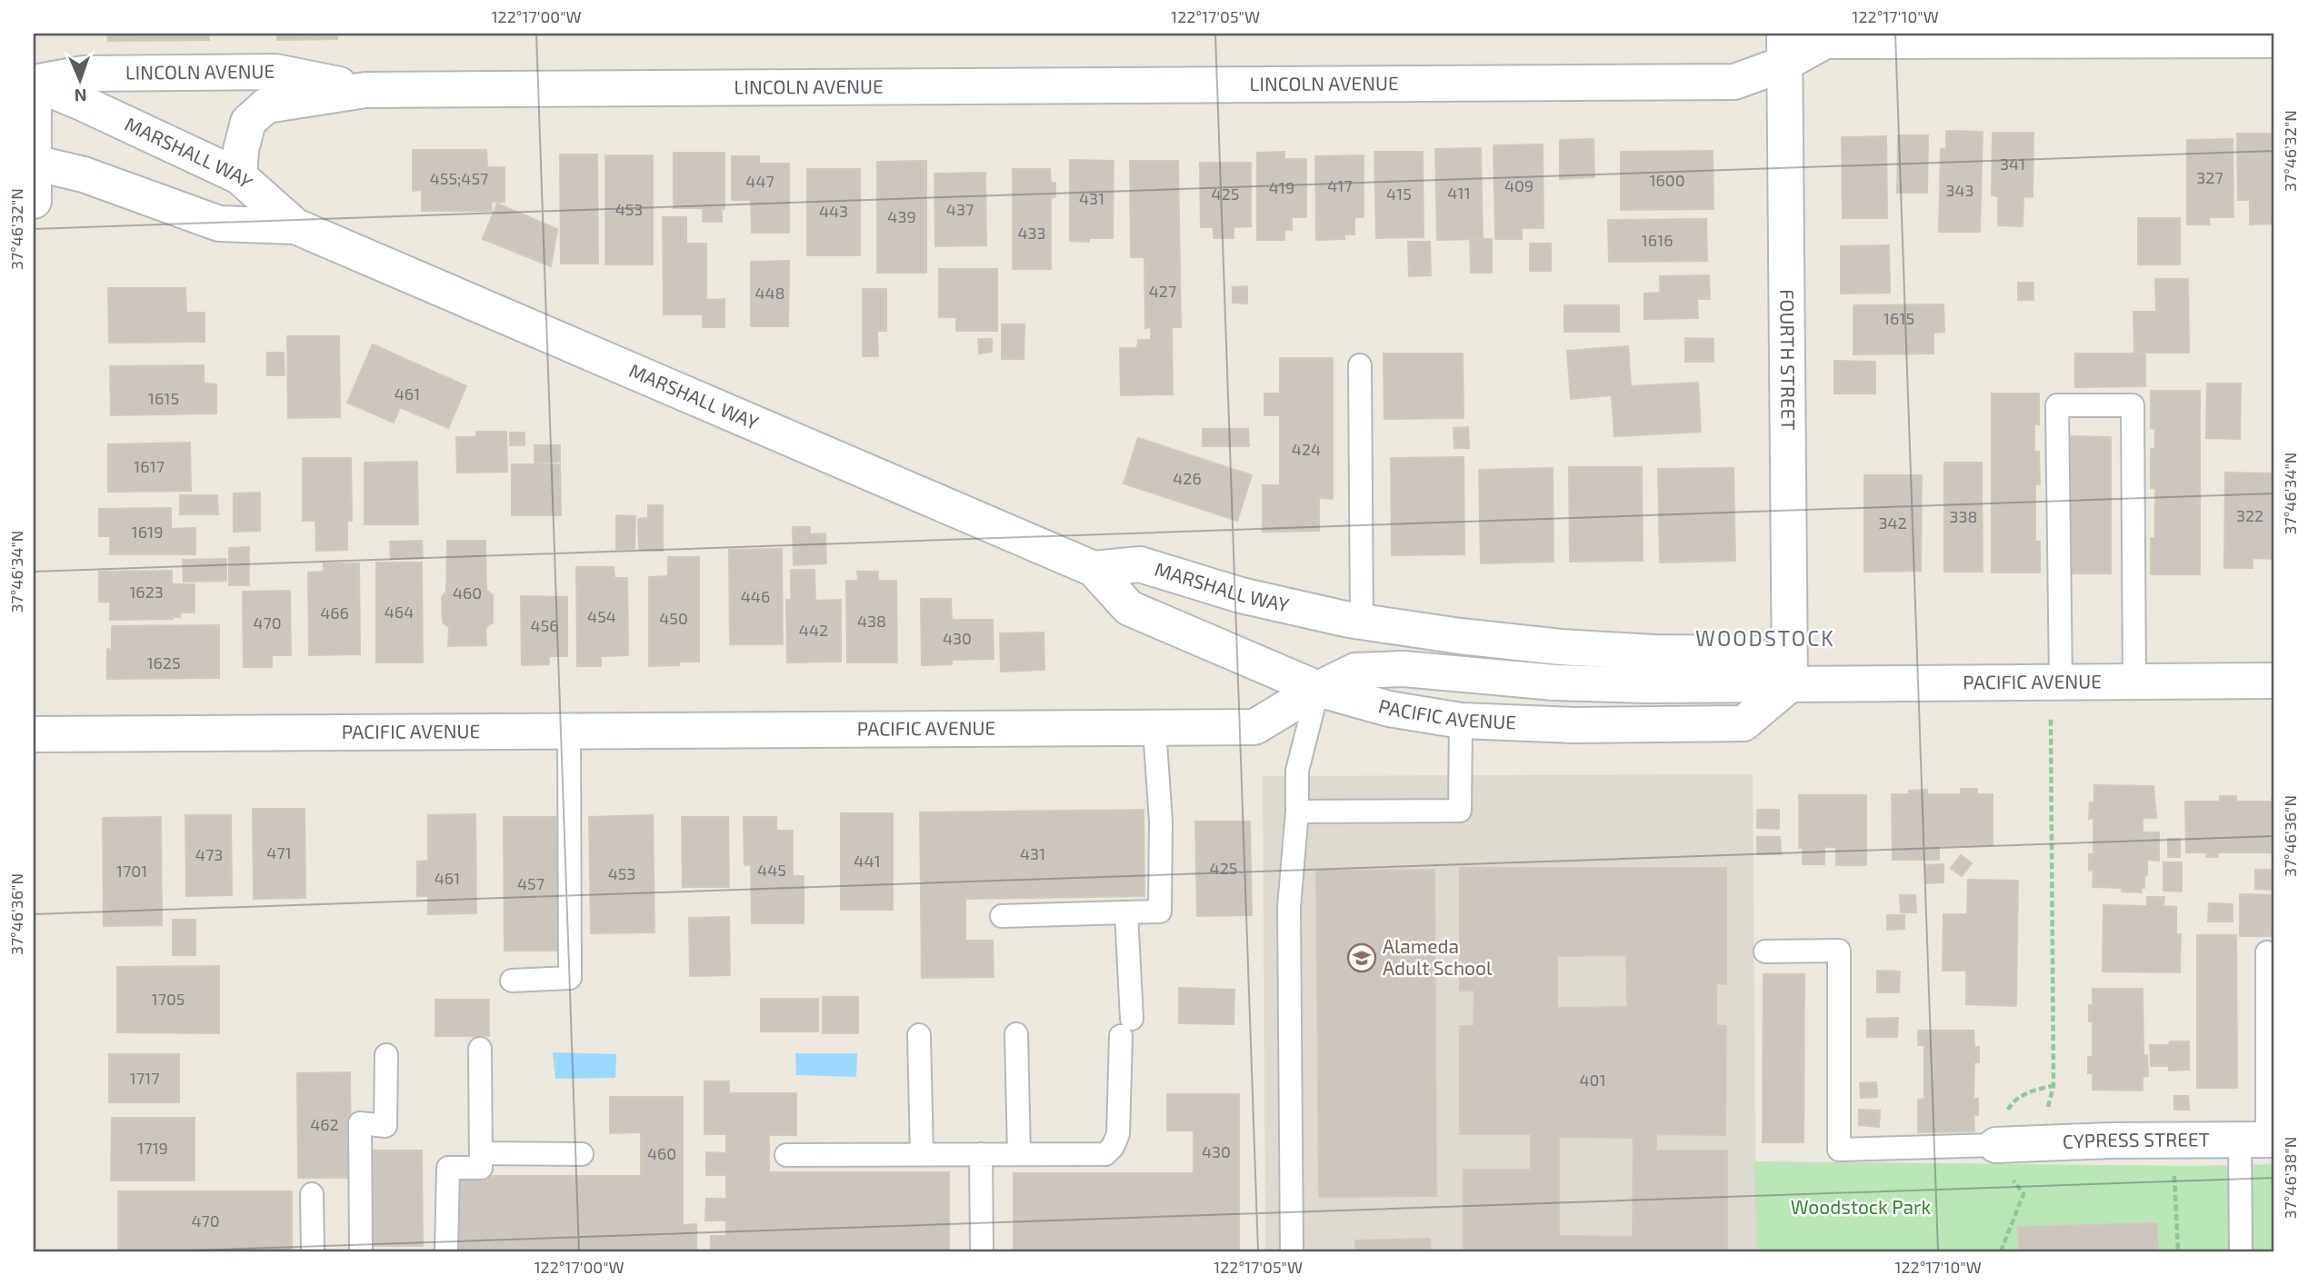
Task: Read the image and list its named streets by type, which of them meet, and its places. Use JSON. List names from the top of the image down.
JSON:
{
  "streets": {
    "street": [
      "LINCOLN AVENUE",
      "MARSHALL WAY",
      "FOURTH STREET",
      "PACIFIC AVENUE",
      "CYPRESS STREET"
    ]
  },
  "crossings": [
    ["LINCOLN AVENUE", "MARSHALL WAY"],
    ["LINCOLN AVENUE", "FOURTH STREET"],
    ["MARSHALL WAY", "PACIFIC AVENUE"],
    ["FOURTH STREET", "PACIFIC AVENUE"]
  ],
  "districts": ["WOODSTOCK"],
  "parks": ["Woodstock Park"],
  "places": {
    "school or university": ["Alameda Adult School"]
  },
  "house_numbers": [
    "341",
    "327",
    "455;457",
    "1600",
    "447",
    "417",
    "409",
    "419",
    "343",
    "411",
    "425",
    "415",
    "431",
    "453",
    "437",
    "443",
    "439",
    "433",
    "1616",
    "427",
    "448",
    "1615",
    "461",
    "1615",
    "424",
    "1617",
    "426",
    "322",
    "338",
    "342",
    "1619",
    "1623",
    "460",
    "446",
    "464",
    "466",
    "454",
    "450",
    "438",
    "470",
    "456",
    "442",
    "430",
    "1625",
    "471",
    "431",
    "473",
    "441",
    "425",
    "445",
    "1701",
    "453",
    "461",
    "457",
    "1705",
    "1717",
    "401",
    "462",
    "1719",
    "430",
    "460",
    "470"
  ],
  "north": "bottom",
  "coordinates": [
    "122°17'00\"W",
    "122°17'05\"W",
    "122°17'10\"W",
    "37°46'32\"N",
    "37°46'34\"N",
    "37°46'36\"N",
    "37°46'38\"N"
  ]
}
